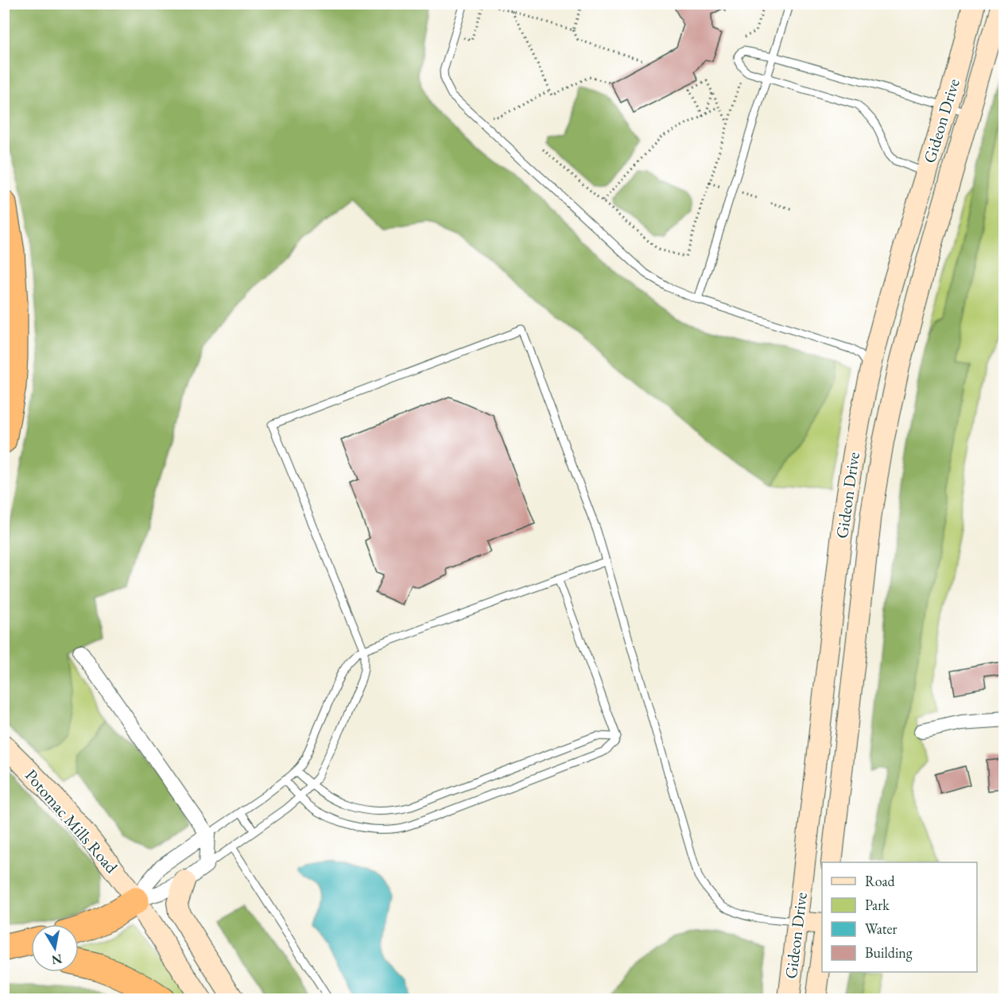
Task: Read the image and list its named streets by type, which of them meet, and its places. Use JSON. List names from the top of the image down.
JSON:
{
  "streets": {
    "main road": ["Gideon Drive", "Potomac Mills Road"]
  },
  "legend": [
    "Road",
    "Park",
    "Water",
    "Building"
  ],
  "north": "bottom"
}
